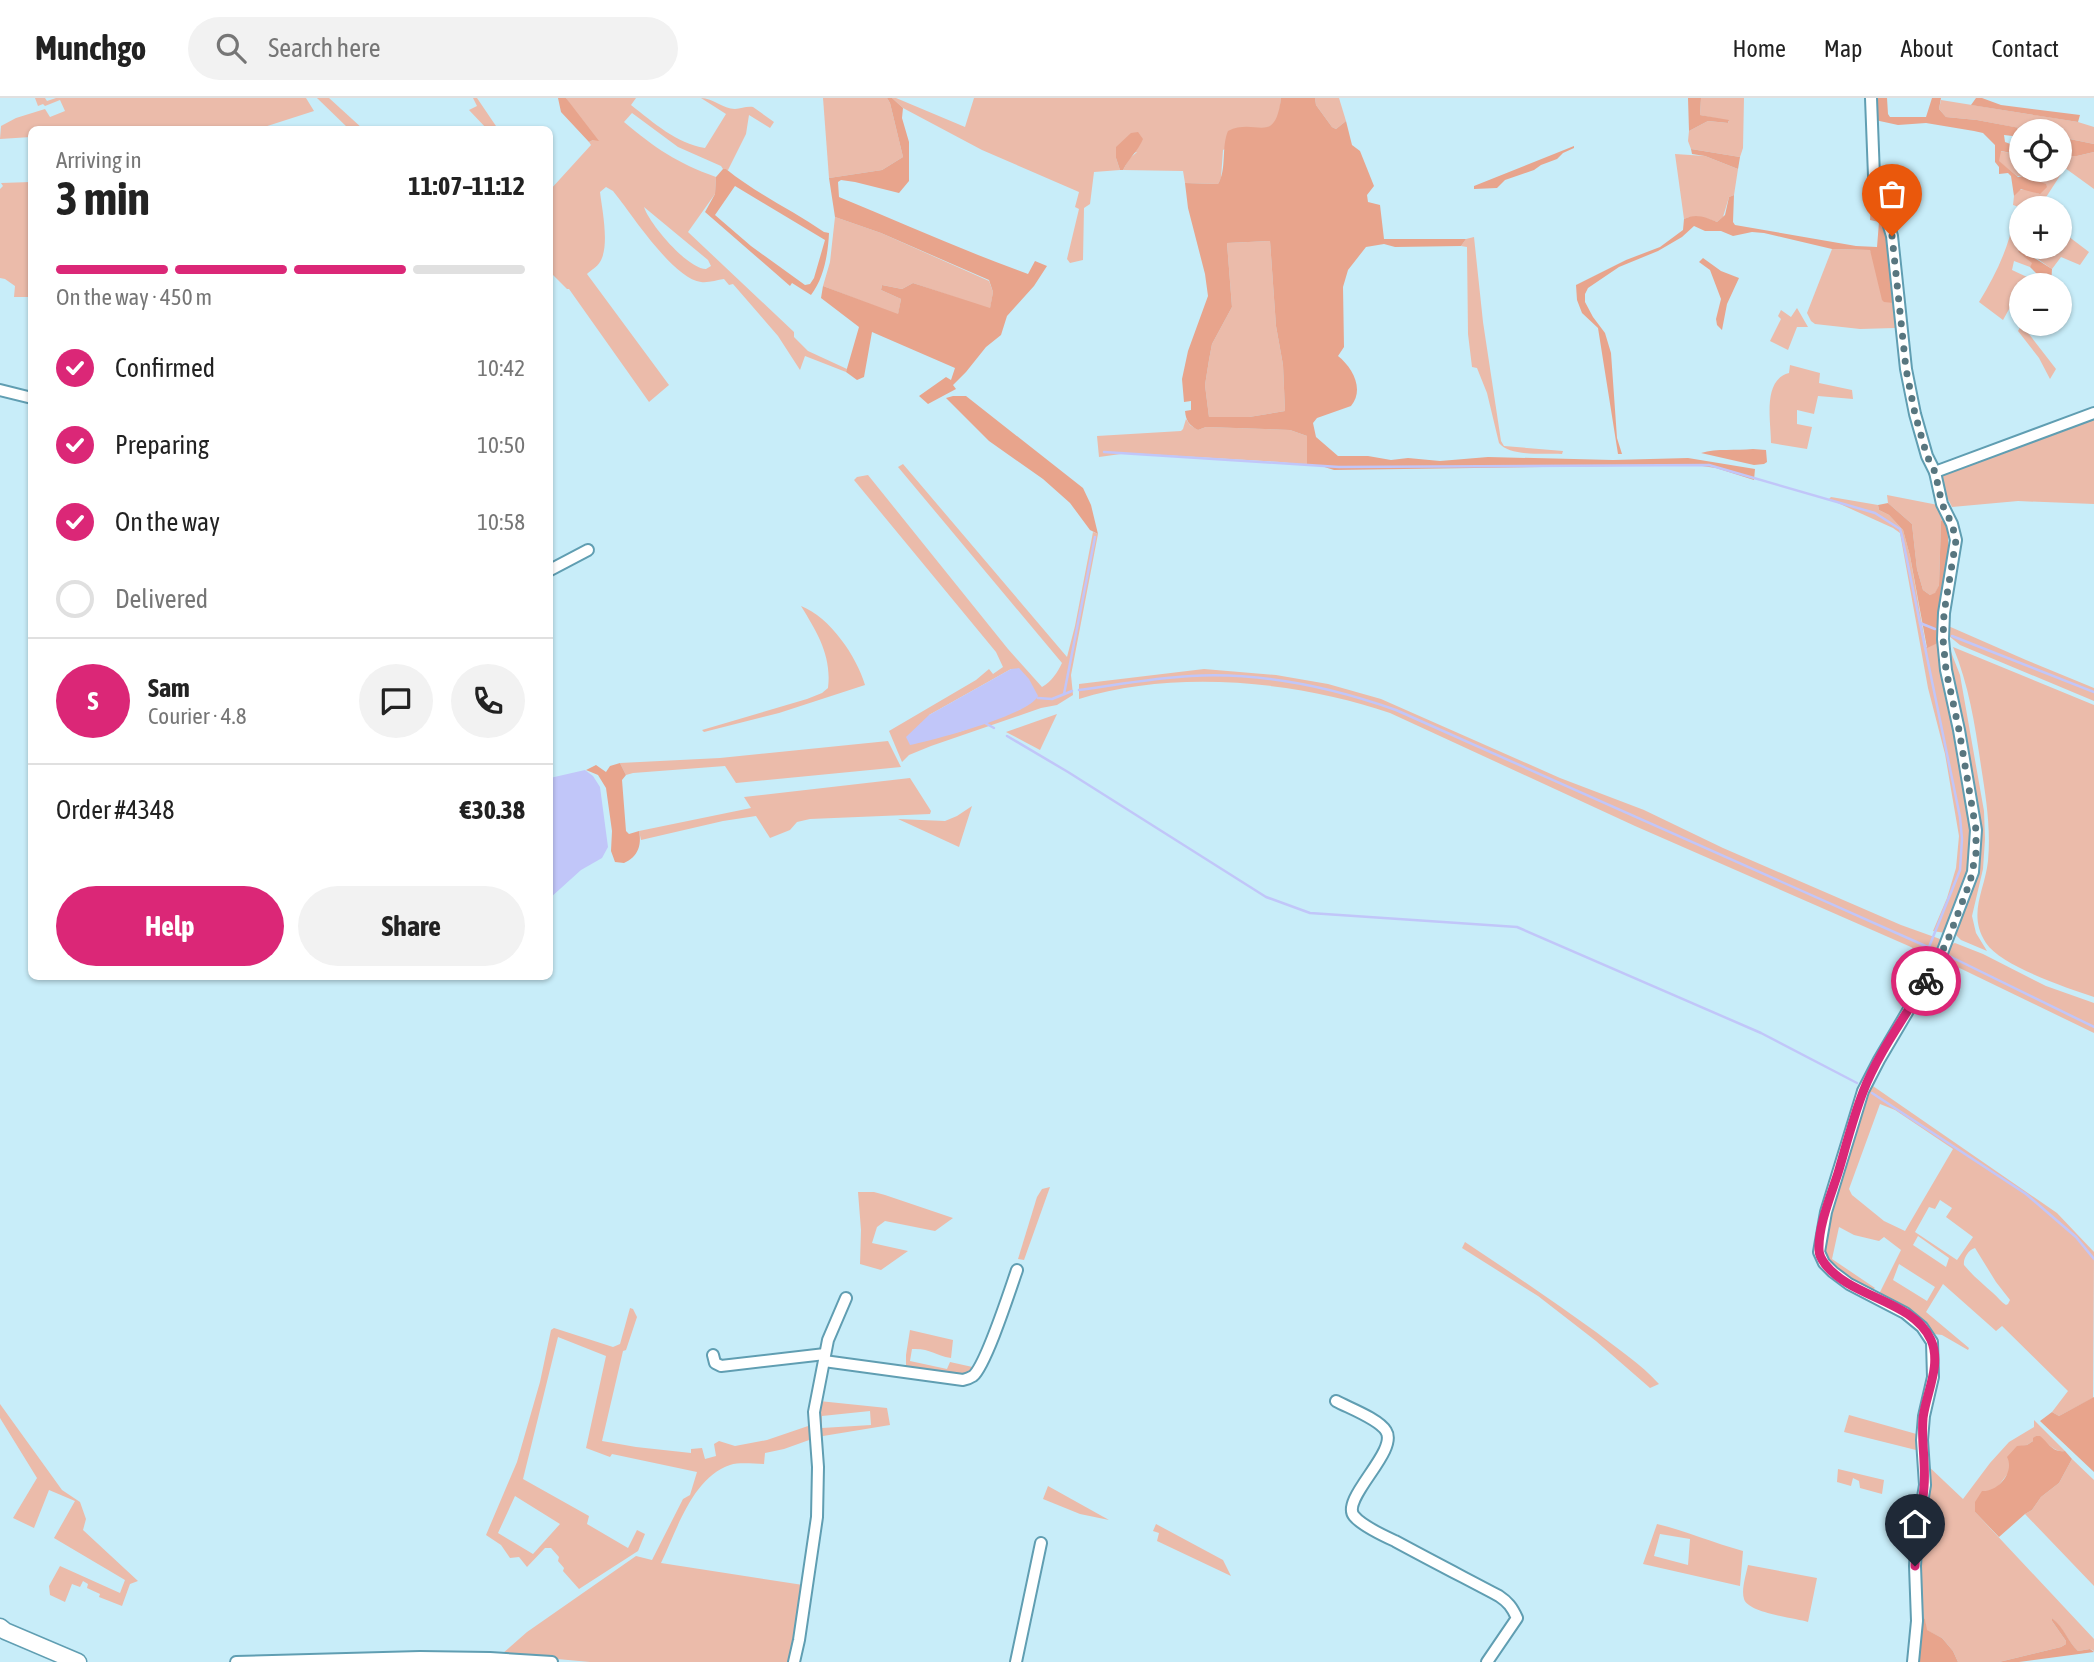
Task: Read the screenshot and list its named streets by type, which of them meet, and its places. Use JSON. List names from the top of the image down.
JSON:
{
  "page": {
    "header": "Munchgo",
    "search": "Search here",
    "nav": [
      "Home",
      "Map",
      "About",
      "Contact"
    ],
    "map_buttons": ["+", "−"],
    "heading": ["3 min", "Arriving in", "11:07–11:12"],
    "panel": [
      "Sam",
      "Courier · 4.8",
      "Order #4348",
      "€30.38"
    ],
    "bar": "On the way · 450 m",
    "list": [
      ["Confirmed", "10:42"],
      ["Preparing", "10:50"],
      ["On the way", "10:58"],
      "Delivered"
    ],
    "round": "S",
    "buttons": ["Help", "Share"]
  }
}
